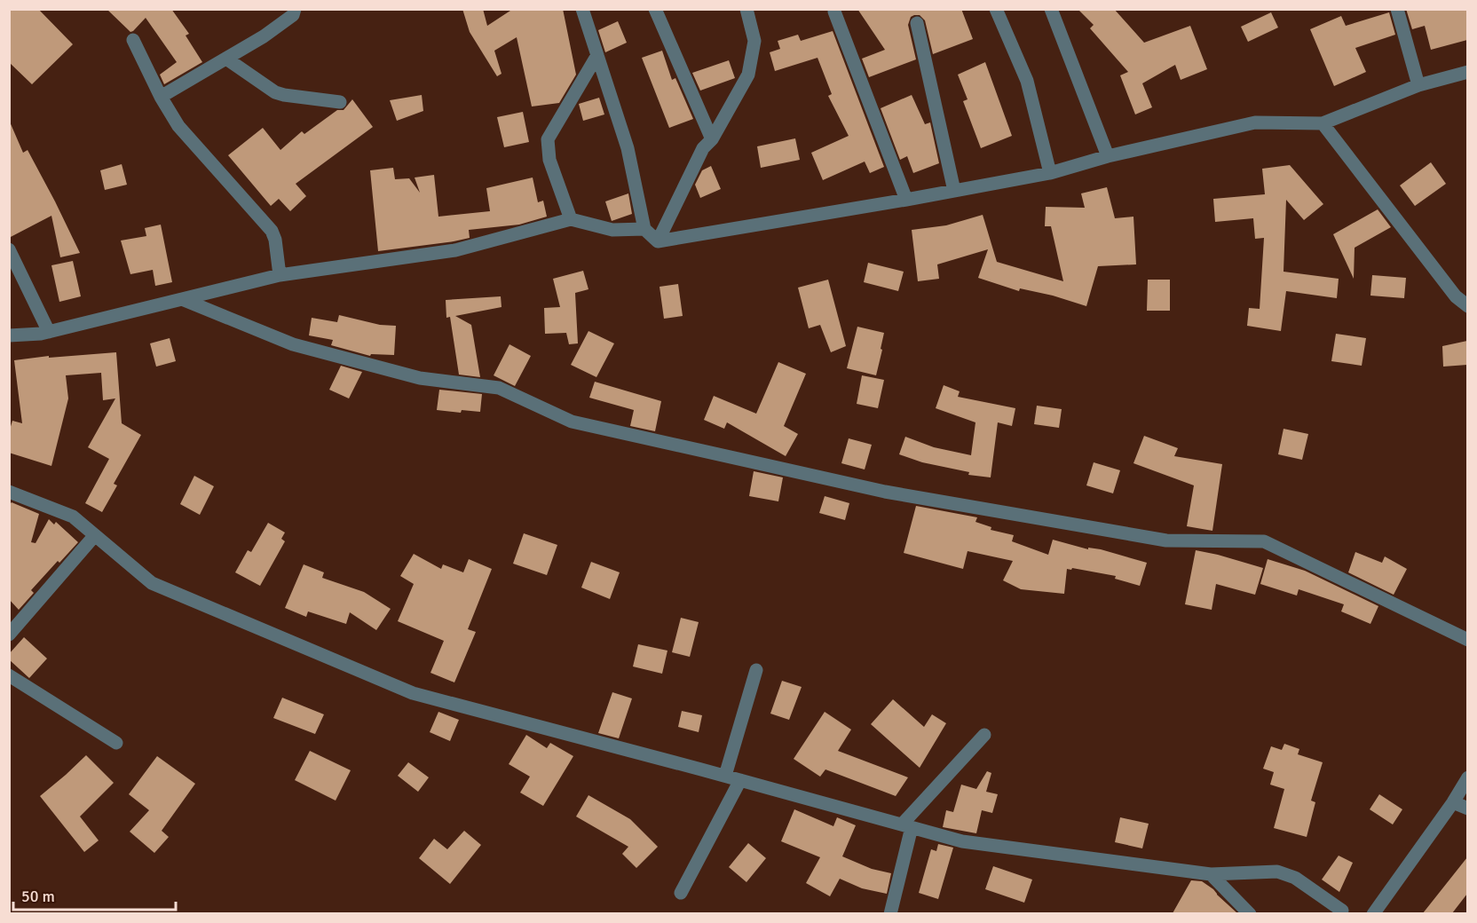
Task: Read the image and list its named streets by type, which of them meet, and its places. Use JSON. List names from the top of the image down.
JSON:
{
  "scale_bar": "50 m"
}
